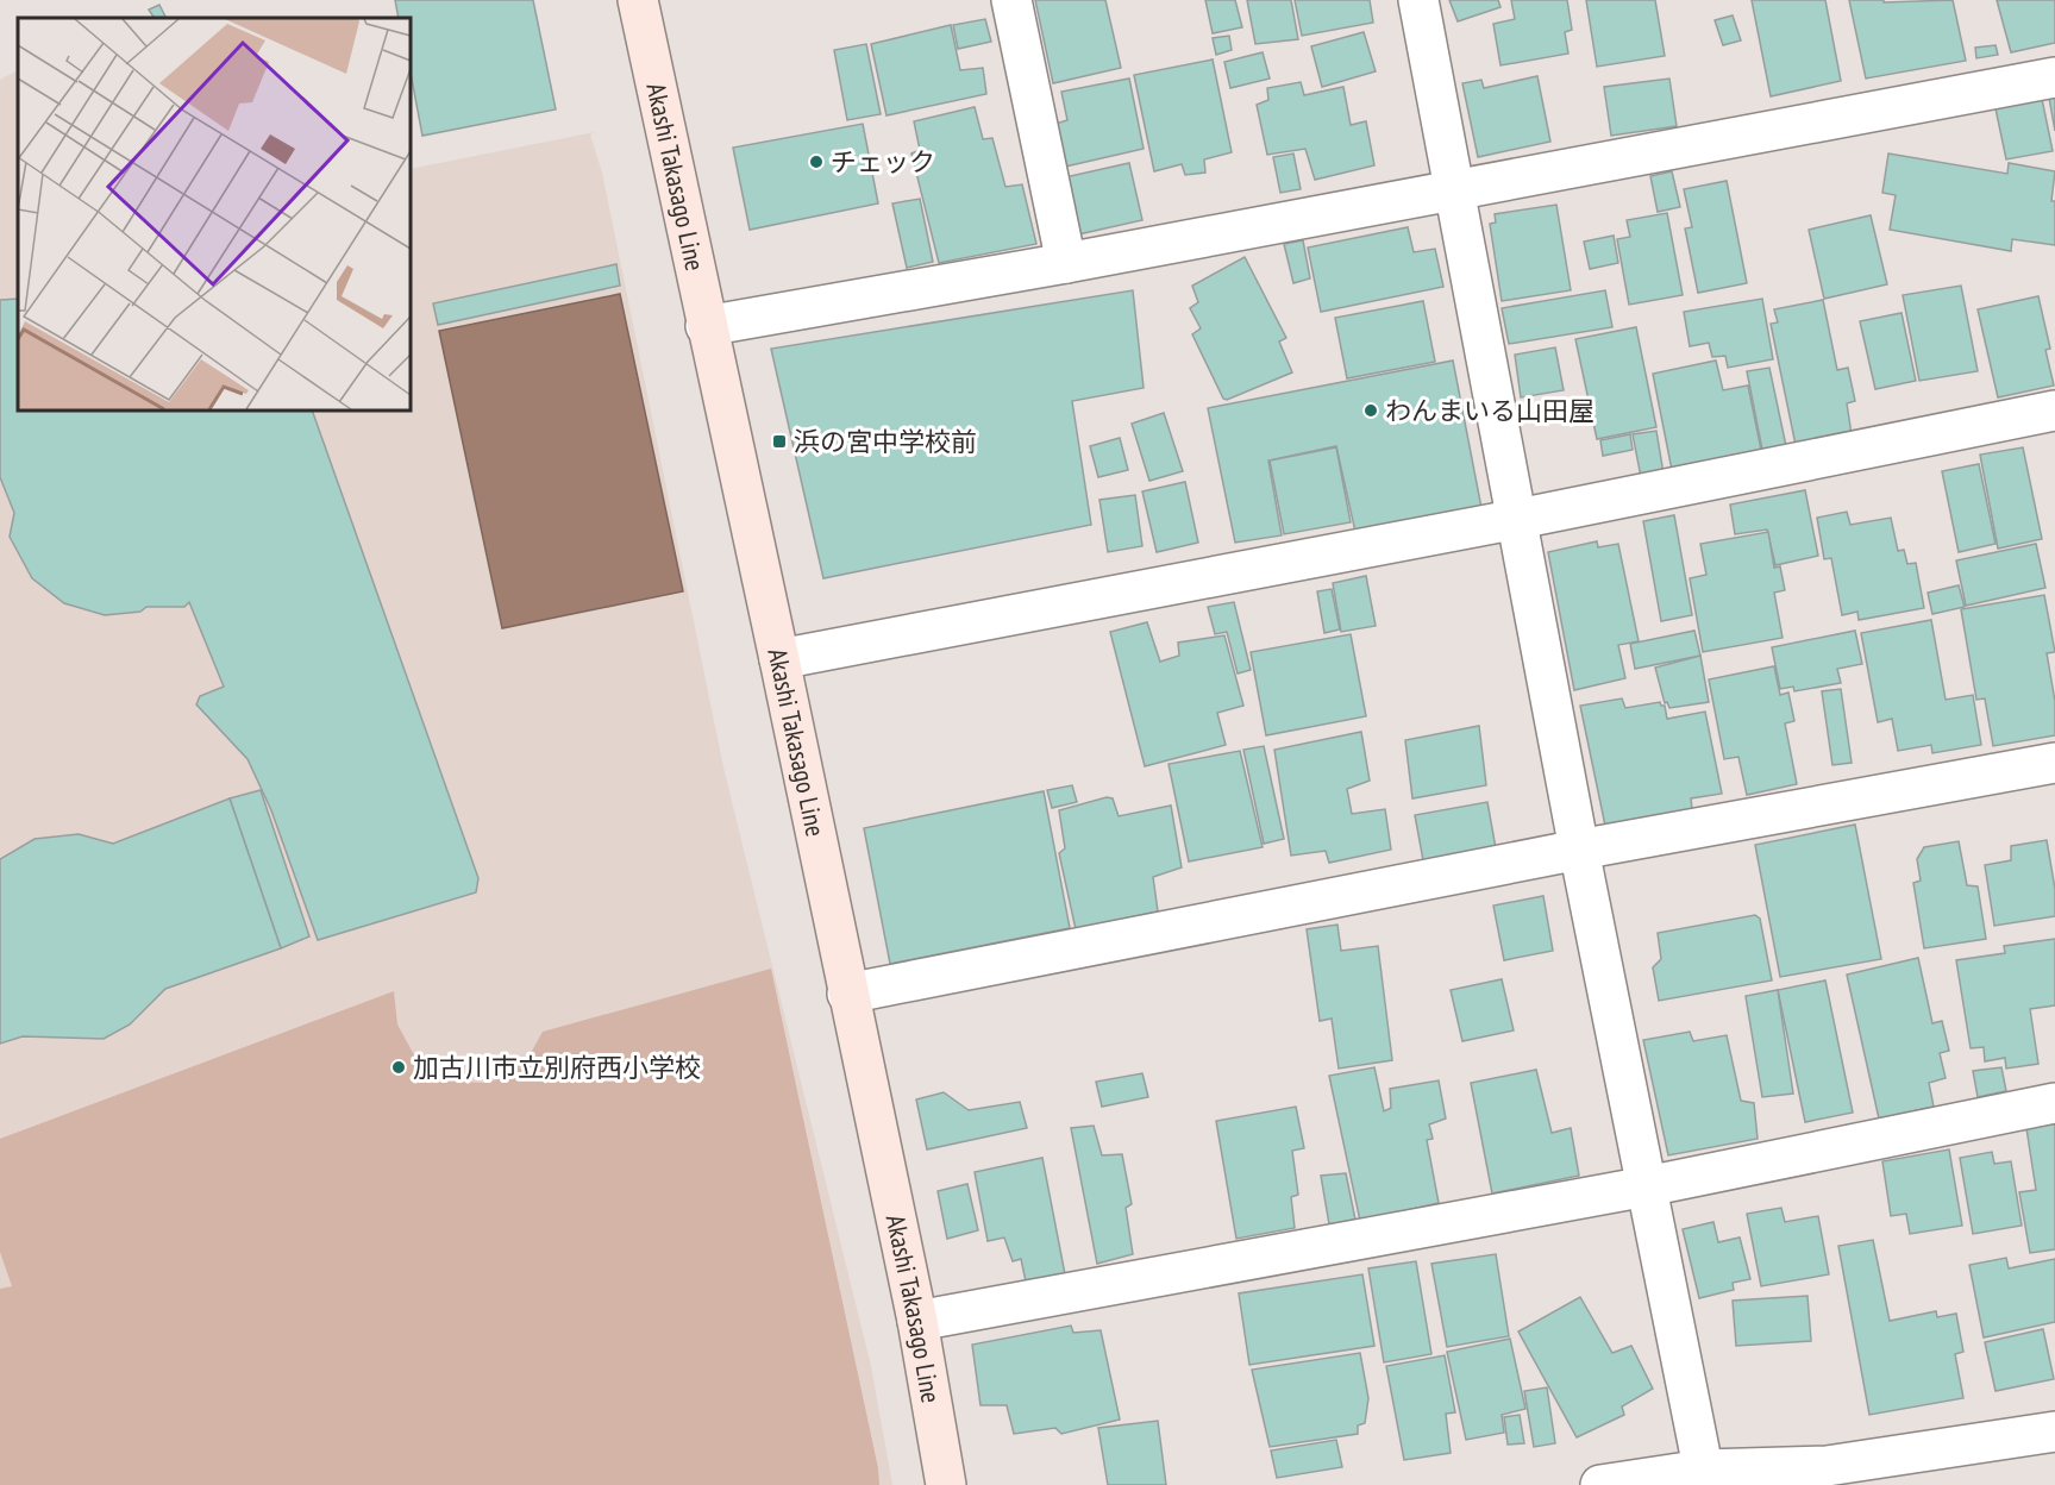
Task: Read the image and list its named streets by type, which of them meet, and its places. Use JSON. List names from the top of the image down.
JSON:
{
  "streets": {
    "main road": ["Akashi Takasago Line"]
  },
  "places": {
    "other": ["チェック", "わんまいる山田屋", "加古川市立別府西小学校"],
    "transit": ["浜の宮中学校前"]
  }
}
